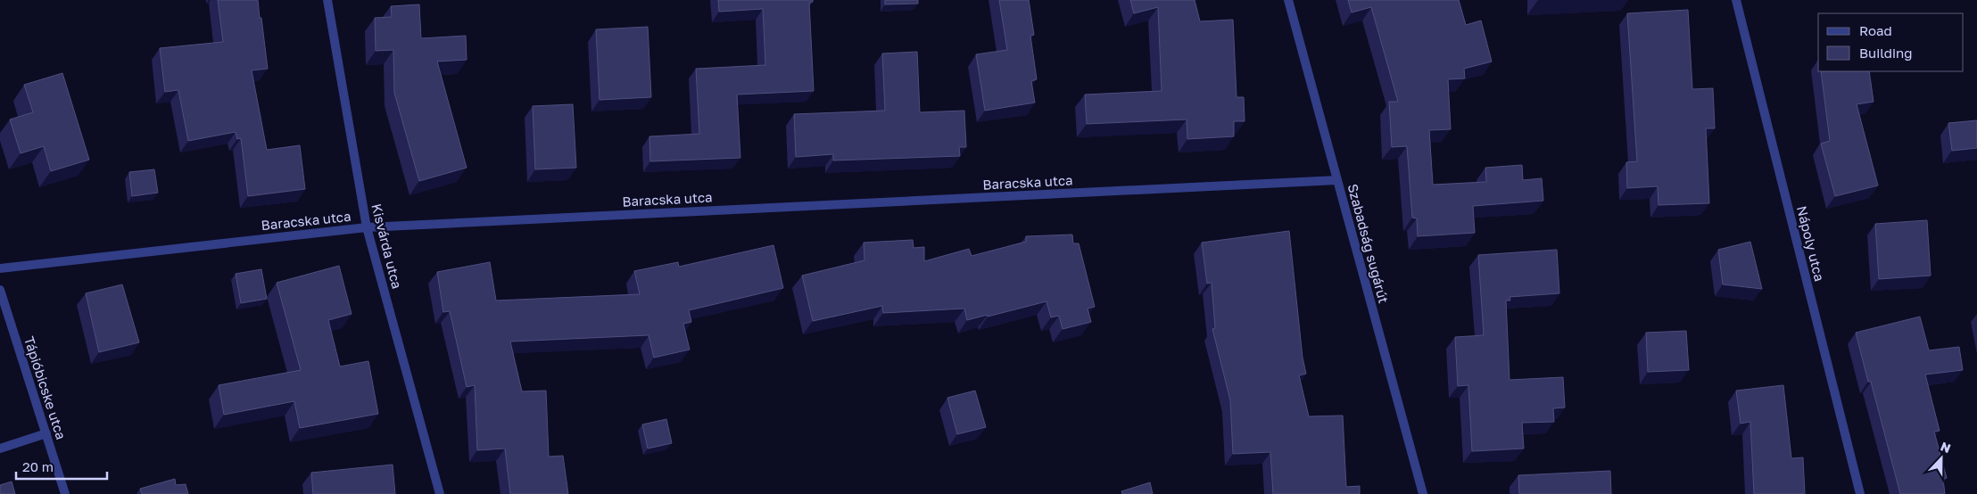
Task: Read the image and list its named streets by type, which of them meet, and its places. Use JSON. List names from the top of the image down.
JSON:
{
  "streets": {
    "street": [
      "Baracska utca",
      "Szabadság sugárút",
      "Nápoly utca",
      "Kisvárda utca",
      "Tápióbicske utca"
    ]
  },
  "crossings": [
    ["Baracska utca", "Szabadság sugárút"],
    ["Baracska utca", "Kisvárda utca"]
  ],
  "legend": ["Road", "Building"],
  "scale_bar": "20 m",
  "north": "top"
}
